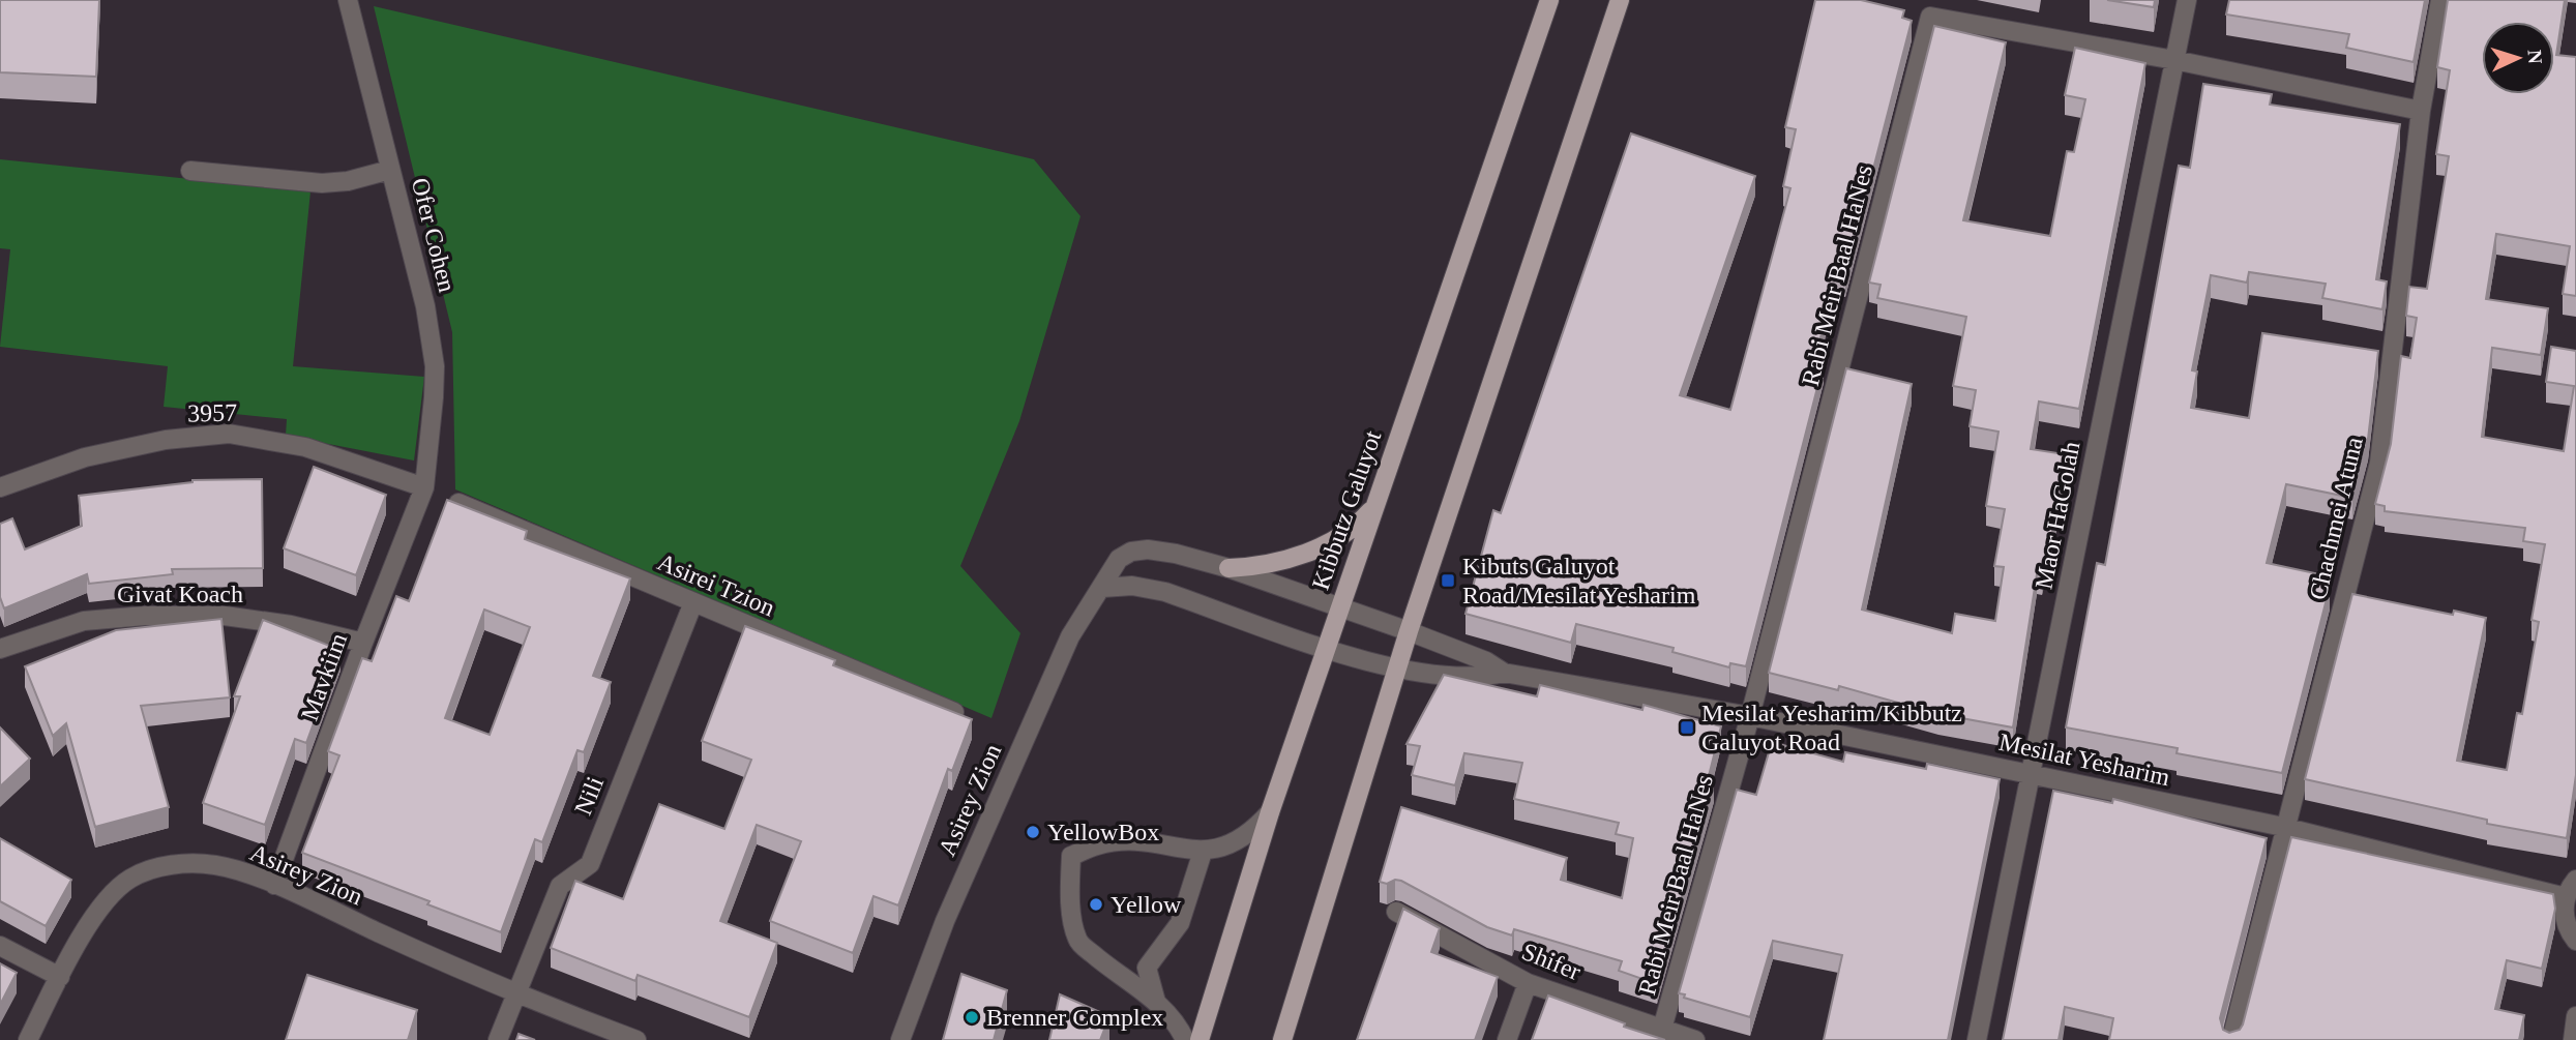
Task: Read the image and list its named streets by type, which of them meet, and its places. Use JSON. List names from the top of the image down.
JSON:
{
  "streets": {
    "main road": ["Kibbutz Galuyot"],
    "street": [
      "Ofer Cohen",
      "Rabi Meir Baal HaNes",
      "3957",
      "Maor HaGolah",
      "Chachmei Atuna",
      "Asirei Tzion",
      "Givat Koach",
      "Mavkiim",
      "Mesilat Yesharim",
      "Nili",
      "Asirey Zion",
      "Shifer"
    ]
  },
  "crossings": [
    ["Ofer Cohen", "3957"],
    ["Ofer Cohen", "Mavkiim"],
    ["Rabi Meir Baal HaNes", "Maor HaGolah"],
    ["Rabi Meir Baal HaNes", "Chachmei Atuna"],
    ["Rabi Meir Baal HaNes", "Mesilat Yesharim"],
    ["Rabi Meir Baal HaNes", "Shifer"],
    ["3957", "Mavkiim"],
    ["Kibbutz Galuyot", "Mesilat Yesharim"],
    ["Kibbutz Galuyot", "Asirey Zion"],
    ["Maor HaGolah", "Mesilat Yesharim"],
    ["Chachmei Atuna", "Mesilat Yesharim"],
    ["Asirei Tzion", "Nili"],
    ["Givat Koach", "Mavkiim"],
    ["Mavkiim", "Asirey Zion"],
    ["Mesilat Yesharim", "Asirey Zion"],
    ["Nili", "Asirey Zion"]
  ],
  "places": {
    "transit": ["Kibuts Galuyot Road/Mesilat Yesharim", "Mesilat Yesharim/Kibbutz Galuyot Road"],
    "other": ["YellowBox", "Yellow", "Brenner Complex"]
  },
  "north": "right"
}
